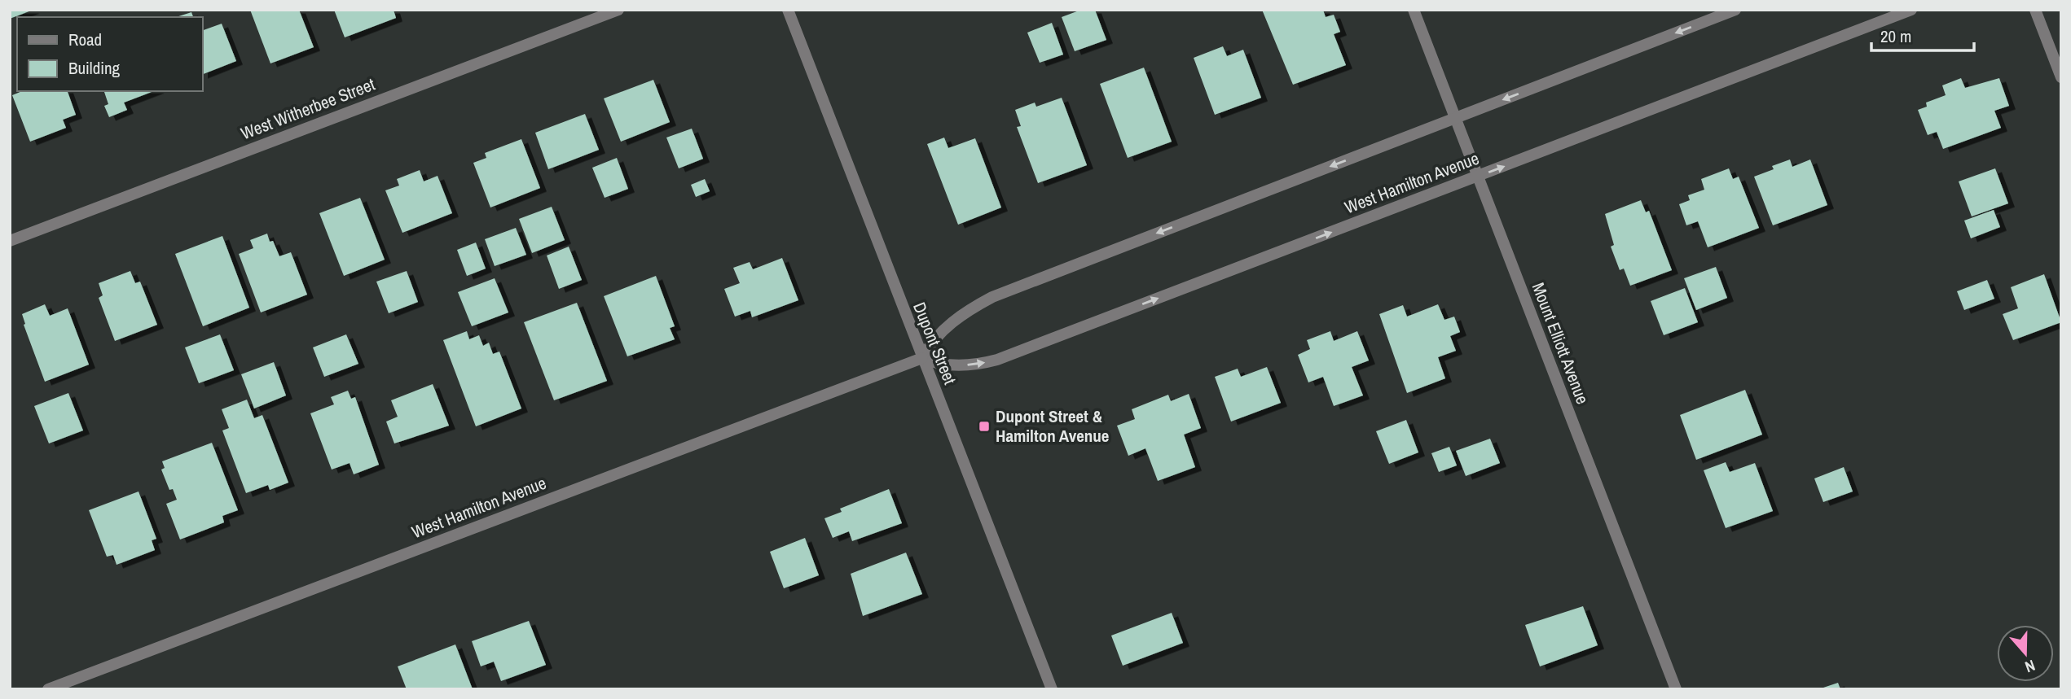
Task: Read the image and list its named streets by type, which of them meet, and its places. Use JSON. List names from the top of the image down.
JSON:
{
  "streets": {
    "street": [
      "West Witherbee Street",
      "West Hamilton Avenue",
      "Dupont Street",
      "Mount Elliott Avenue"
    ]
  },
  "crossings": [
    ["West Hamilton Avenue", "Dupont Street"],
    ["West Hamilton Avenue", "Mount Elliott Avenue"]
  ],
  "places": {
    "transit": ["Dupont Street & Hamilton Avenue"]
  },
  "legend": ["Road", "Building"],
  "scale_bar": "20 m",
  "north": "bottom"
}
